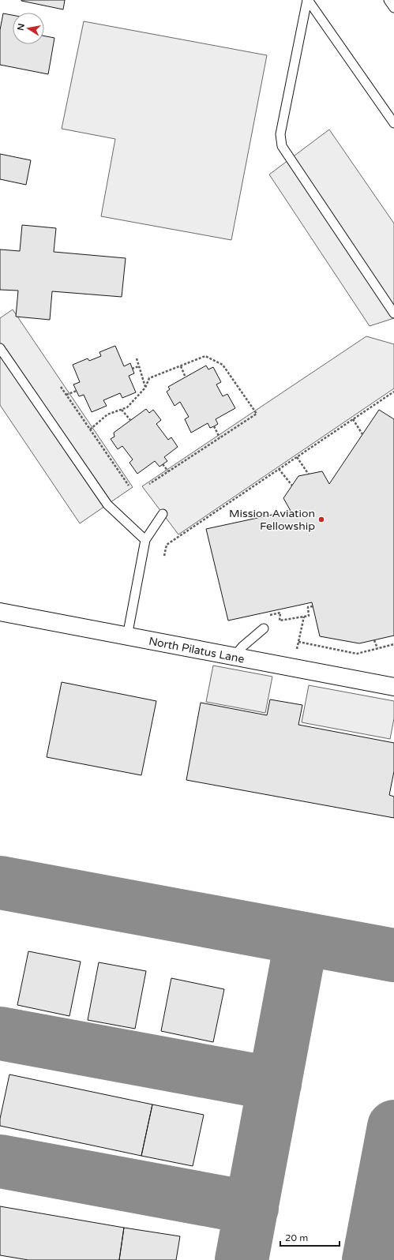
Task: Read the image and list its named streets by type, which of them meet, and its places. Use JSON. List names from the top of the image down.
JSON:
{
  "streets": {
    "street": ["North Pilatus Lane"]
  },
  "places": ["Mission Aviation Fellowship"],
  "scale_bar": "20 m",
  "north": "left"
}
